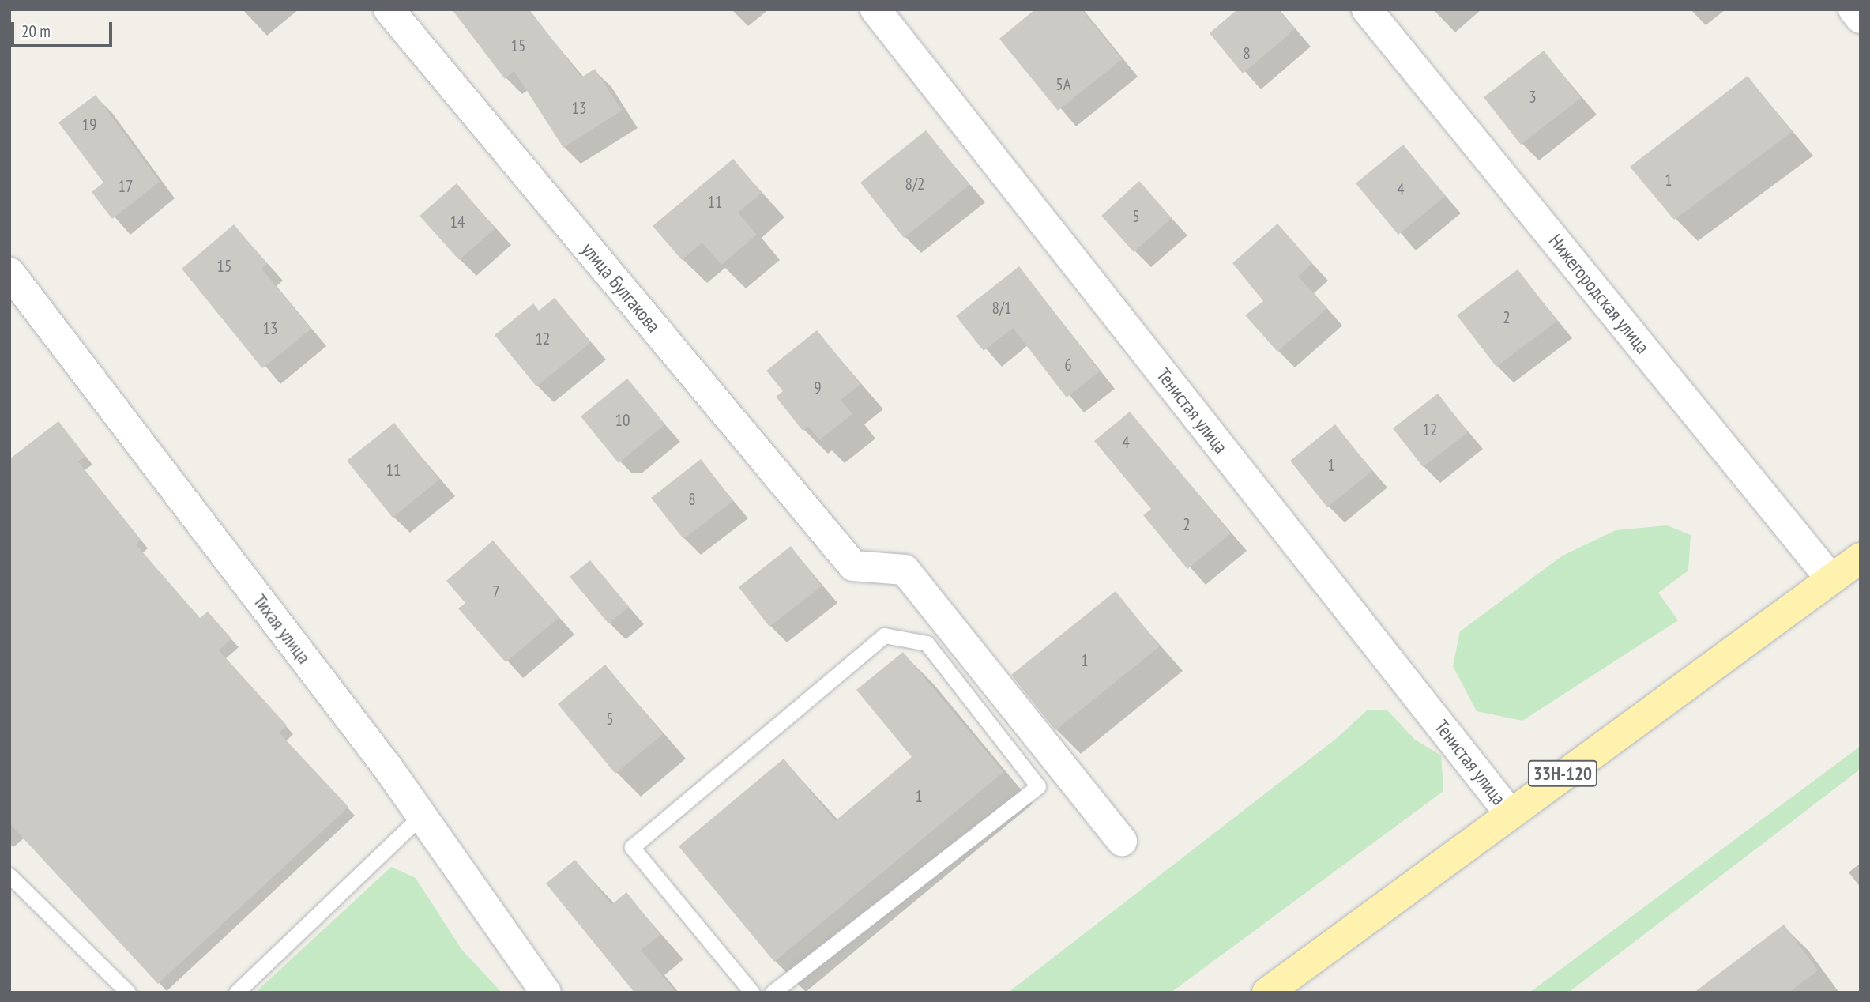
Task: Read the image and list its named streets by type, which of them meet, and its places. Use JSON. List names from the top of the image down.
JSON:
{
  "streets": {
    "main road": ["33Н-120"],
    "street": [
      "улица Булгакова",
      "Нижегородская улица",
      "Тенистая улица",
      "Тихая улица"
    ]
  },
  "crossings": [
    ["Нижегородская улица", "33Н-120"],
    ["Тенистая улица", "33Н-120"]
  ],
  "house_numbers": [
    "15",
    "8",
    "5А",
    "3",
    "13",
    "19",
    "1",
    "8/2",
    "17",
    "4",
    "11",
    "5",
    "14",
    "15",
    "8/1",
    "2",
    "13",
    "12",
    "6",
    "9",
    "10",
    "12",
    "4",
    "1",
    "11",
    "8",
    "2",
    "7",
    "1",
    "5",
    "1"
  ],
  "scale_bar": "20 m"
}
